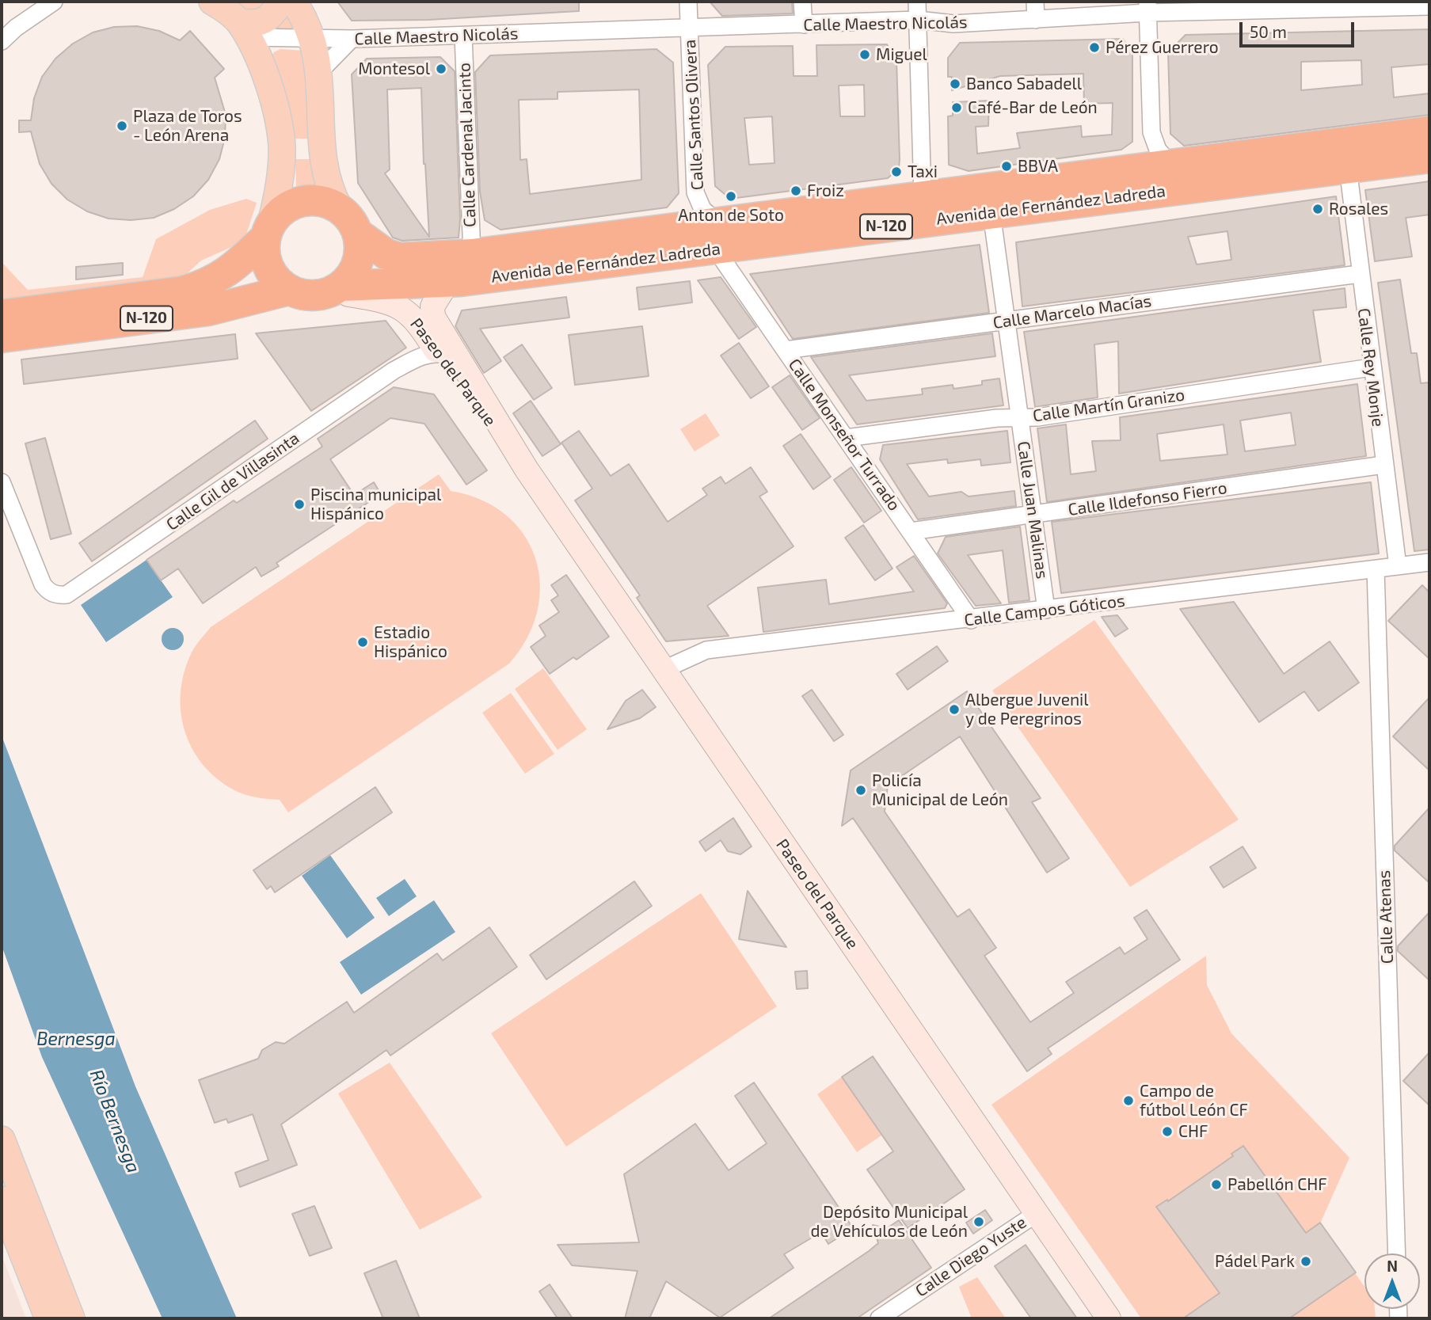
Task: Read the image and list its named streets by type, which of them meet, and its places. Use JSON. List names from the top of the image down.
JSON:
{
  "streets": {
    "highway": ["Avenida de Fernández Ladreda", "N-120"],
    "street": [
      "Calle Maestro Nicolás",
      "Calle Santos Olivera",
      "Calle Cardenal Jacinto",
      "Calle Marcelo Macías",
      "Calle Rey Monje",
      "Paseo del Parque",
      "Calle Martín Granizo",
      "Calle Monseñor Turrado",
      "Calle Gil de Villasinta",
      "Calle Ildefonso Fierro",
      "Calle Juan Malinas",
      "Calle Campos Góticos",
      "Calle Atenas",
      "Calle Diego Yuste"
    ]
  },
  "crossings": [
    ["Calle Maestro Nicolás", "Calle Santos Olivera"],
    ["Calle Maestro Nicolás", "Calle Cardenal Jacinto"],
    ["Calle Santos Olivera", "Avenida de Fernández Ladreda"],
    ["Calle Santos Olivera", "Calle Monseñor Turrado"],
    ["Calle Cardenal Jacinto", "Avenida de Fernández Ladreda"],
    ["Avenida de Fernández Ladreda", "N-120"],
    ["Avenida de Fernández Ladreda", "Calle Rey Monje"],
    ["Avenida de Fernández Ladreda", "Paseo del Parque"],
    ["Avenida de Fernández Ladreda", "Calle Monseñor Turrado"],
    ["Avenida de Fernández Ladreda", "Calle Juan Malinas"],
    ["N-120", "Paseo del Parque"],
    ["Calle Marcelo Macías", "Calle Rey Monje"],
    ["Calle Marcelo Macías", "Calle Monseñor Turrado"],
    ["Calle Marcelo Macías", "Calle Juan Malinas"],
    ["Calle Rey Monje", "Calle Martín Granizo"],
    ["Calle Rey Monje", "Calle Ildefonso Fierro"],
    ["Calle Rey Monje", "Calle Campos Góticos"],
    ["Paseo del Parque", "Calle Gil de Villasinta"],
    ["Paseo del Parque", "Calle Campos Góticos"],
    ["Paseo del Parque", "Calle Diego Yuste"],
    ["Calle Martín Granizo", "Calle Monseñor Turrado"],
    ["Calle Martín Granizo", "Calle Juan Malinas"],
    ["Calle Monseñor Turrado", "Calle Ildefonso Fierro"],
    ["Calle Monseñor Turrado", "Calle Campos Góticos"],
    ["Calle Ildefonso Fierro", "Calle Juan Malinas"],
    ["Calle Juan Malinas", "Calle Campos Góticos"],
    ["Calle Campos Góticos", "Calle Atenas"]
  ],
  "water": ["Bernesga", "Río Bernesga"],
  "places": [
    "Pérez Guerrero",
    "Miguel",
    "Montesol",
    "Banco Sabadell",
    "Café-Bar de León",
    "Plaza de Toros - León Arena",
    "BBVA",
    "Taxi",
    "Froiz",
    "Anton de Soto",
    "Rosales",
    "Piscina municipal Hispánico",
    "Estadio Hispánico",
    "Albergue Juvenil y de Peregrinos",
    "Policía Municipal de León",
    "Campo de fútbol León CF",
    "CHF",
    "Pabellón CHF",
    "Depósito Municipal de Vehículos de León",
    "Pádel Park"
  ],
  "scale_bar": "50 m",
  "north": "top"
}
